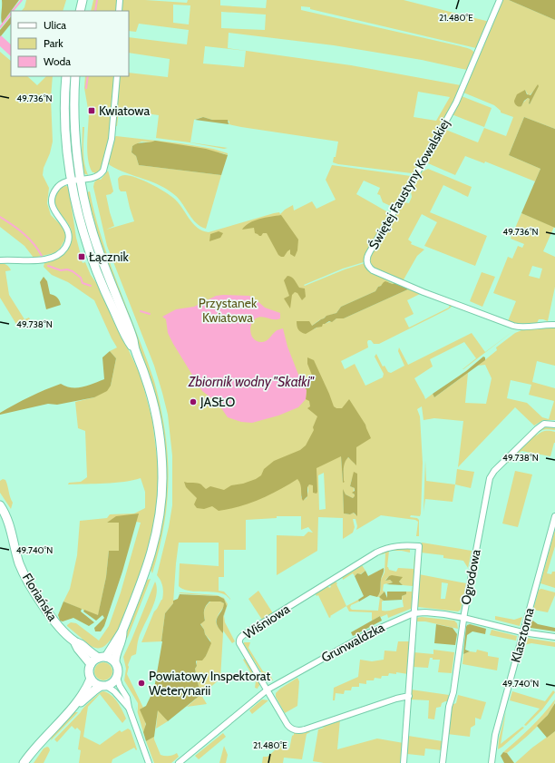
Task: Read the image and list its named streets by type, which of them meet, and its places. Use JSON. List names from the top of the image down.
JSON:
{
  "streets": {
    "main road": ["Floriańska"],
    "street": [
      "Świętej Faustyny Kowalskiej",
      "Ogrodowa",
      "Wiśniowa",
      "Klasztorna",
      "Grunwaldzka"
    ]
  },
  "crossings": [
    ["Ogrodowa", "Grunwaldzka"],
    ["Wiśniowa", "Grunwaldzka"],
    ["Klasztorna", "Grunwaldzka"]
  ],
  "water": ["Zbiornik wodny \"Skałki\""],
  "parks": ["Przystanek Kwiatowa"],
  "places": {
    "transit": ["Kwiatowa", "Łącznik"],
    "other": ["JASŁO", "Powiatowy Inspektorat Weterynarii"]
  },
  "legend": ["Ulica", "Park", "Woda"],
  "coordinates": [
    "21.480°E",
    "49.736°N",
    "49.738°N",
    "49.740°N"
  ]
}
